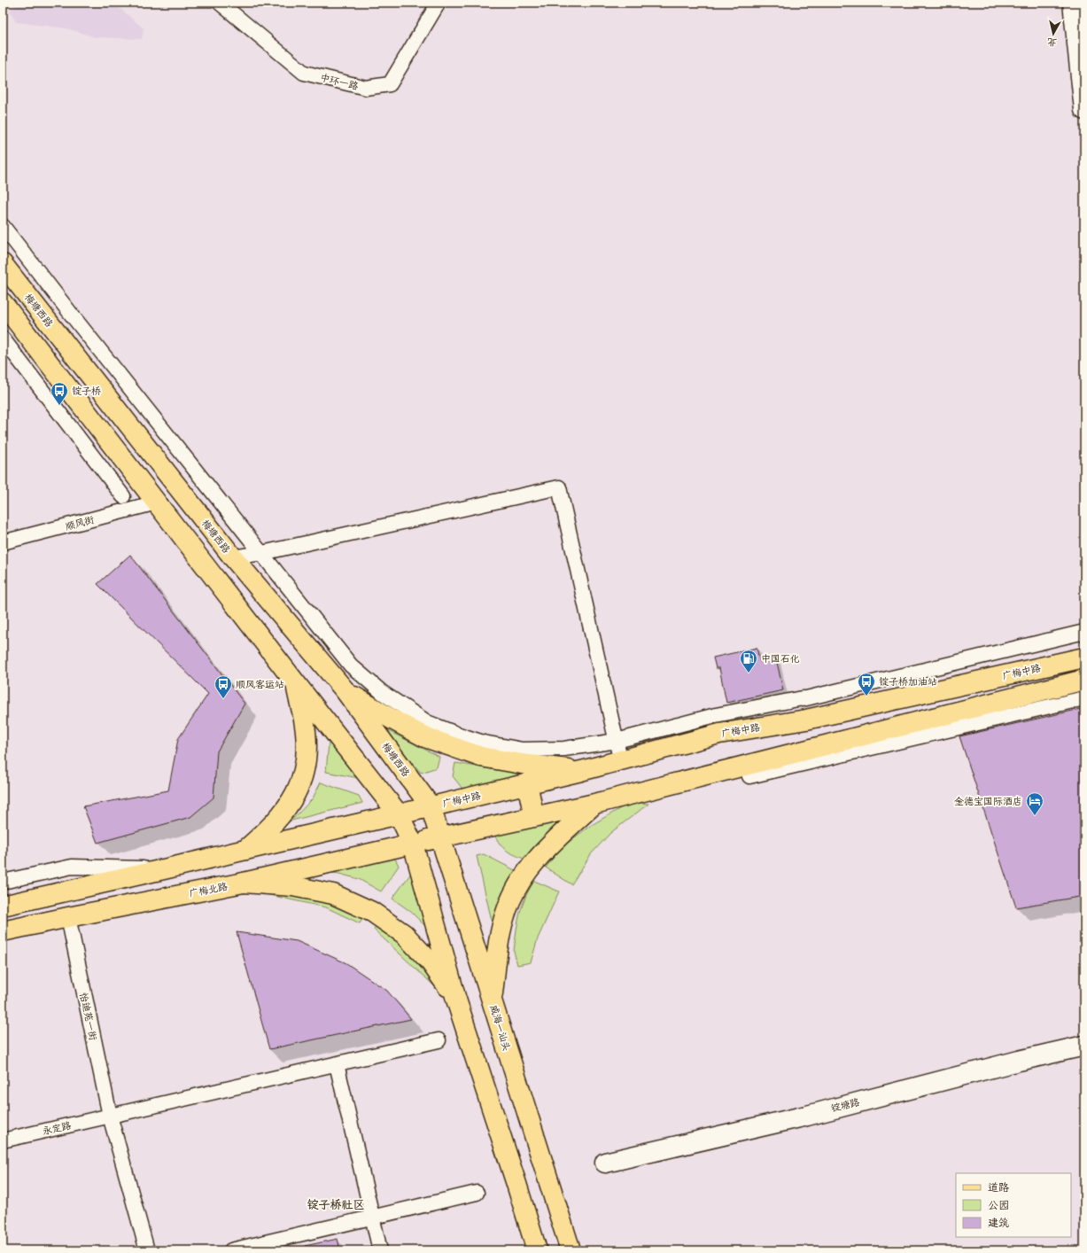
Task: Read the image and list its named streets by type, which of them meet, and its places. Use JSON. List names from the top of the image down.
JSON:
{
  "streets": {
    "main road": [
      "梅塘西路",
      "广梅中路",
      "广梅北路",
      "威海—汕头"
    ],
    "street": [
      "中环一路",
      "顺风街",
      "怡迪苑一街",
      "锭塘路",
      "永定路"
    ]
  },
  "crossings": [
    ["梅塘西路", "广梅中路"],
    ["梅塘西路", "威海—汕头"],
    ["广梅中路", "威海—汕头"],
    ["广梅北路", "怡迪苑一街"],
    ["怡迪苑一街", "永定路"]
  ],
  "districts": ["锭子桥社区"],
  "places": {
    "bus stop": ["锭子桥", "锭子桥加油站", "顺风客运站"],
    "fuel station": ["中国石化"],
    "hotel": ["金德宝国际酒店"]
  },
  "legend": ["道路", "公园", "建筑"],
  "north": "bottom"
}
